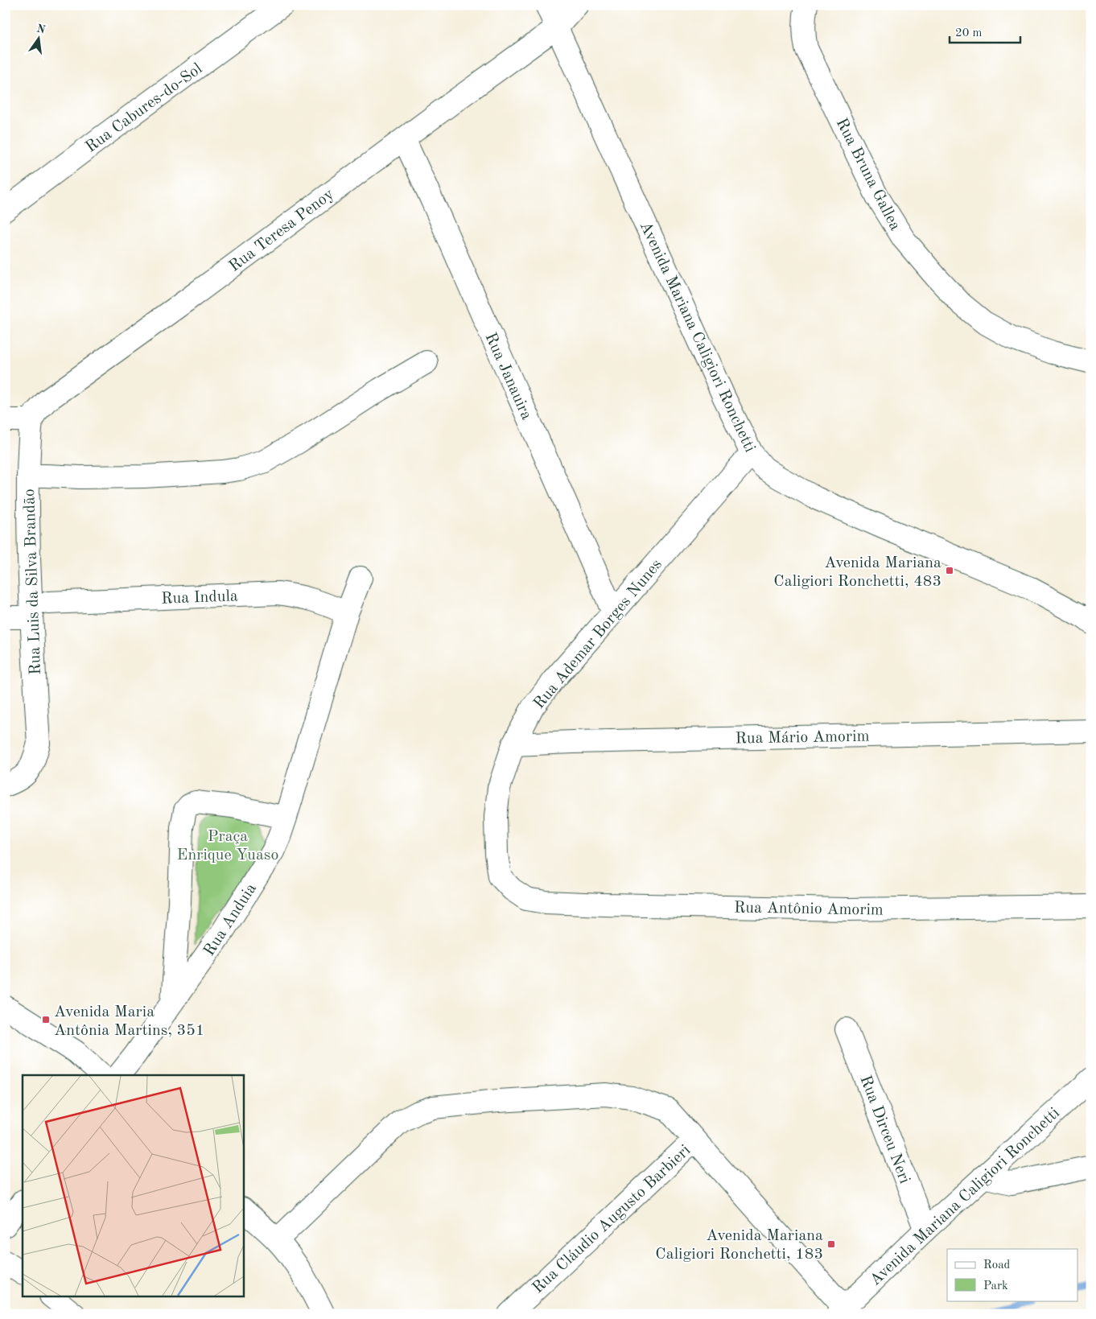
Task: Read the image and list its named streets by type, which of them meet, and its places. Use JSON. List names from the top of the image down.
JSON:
{
  "streets": {
    "street": [
      "Rua Cabures-do-Sol",
      "Rua Bruna Gallea",
      "Rua Teresa Penoy",
      "Avenida Mariana Caligiori Ronchetti",
      "Rua Janauira",
      "Rua Luis da Silva Brandão",
      "Rua Indula",
      "Rua Ademar Borges Nunes",
      "Rua Mário Amorim",
      "Rua Antônio Amorim",
      "Rua Anduia",
      "Rua Dirceu Neri",
      "Rua Cláudio Augusto Barbieri"
    ]
  },
  "crossings": [
    ["Rua Teresa Penoy", "Avenida Mariana Caligiori Ronchetti"],
    ["Rua Teresa Penoy", "Rua Janauira"],
    ["Rua Teresa Penoy", "Rua Luis da Silva Brandão"],
    ["Avenida Mariana Caligiori Ronchetti", "Rua Ademar Borges Nunes"],
    ["Avenida Mariana Caligiori Ronchetti", "Rua Dirceu Neri"],
    ["Rua Janauira", "Rua Ademar Borges Nunes"],
    ["Rua Ademar Borges Nunes", "Rua Mário Amorim"],
    ["Rua Ademar Borges Nunes", "Rua Antônio Amorim"]
  ],
  "parks": ["Praça Enrique Yuaso"],
  "places": {
    "transit": ["Avenida Mariana Caligiori Ronchetti, 483", "Avenida Maria Antônia Martins, 351", "Avenida Mariana Caligiori Ronchetti, 183"]
  },
  "legend": ["Road", "Park"],
  "scale_bar": "20 m",
  "north": "top"
}
